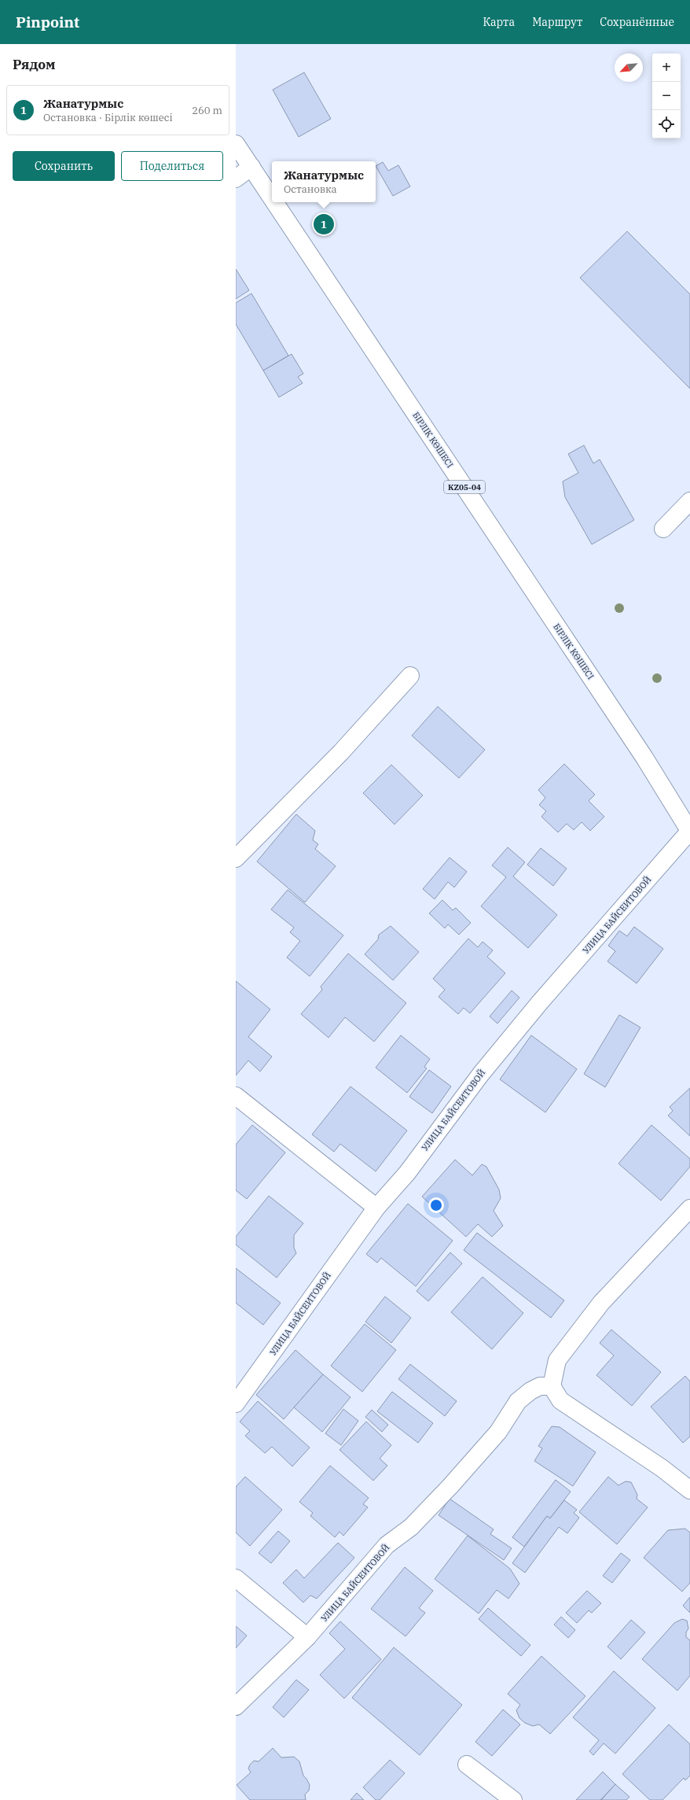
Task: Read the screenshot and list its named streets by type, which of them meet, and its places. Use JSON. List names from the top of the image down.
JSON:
{
  "streets": {
    "street": ["БІРЛІК КӨШЕСІ", "KZ05-04", "УЛИЦА БАЙСЕИТОВОЙ"]
  },
  "crossings": [
    ["БІРЛІК КӨШЕСІ", "УЛИЦА БАЙСЕИТОВОЙ"]
  ],
  "north": "bottom left",
  "page": {
    "header": "Pinpoint",
    "nav": ["Карта", "Маршрут", "Сохранённые"],
    "heading": "Рядом",
    "map_buttons": ["+", "−"],
    "list": [
      {
        "mark": "1",
        "name": "Жанатурмыс",
        "note": "Остановка · Бірлік көшесі",
        "value": "260 m"
      }
    ],
    "buttons": ["Сохранить", "Поделиться"],
    "popup": ["Жанатурмыс", "Остановка"],
    "pins": "1"
  }
}
